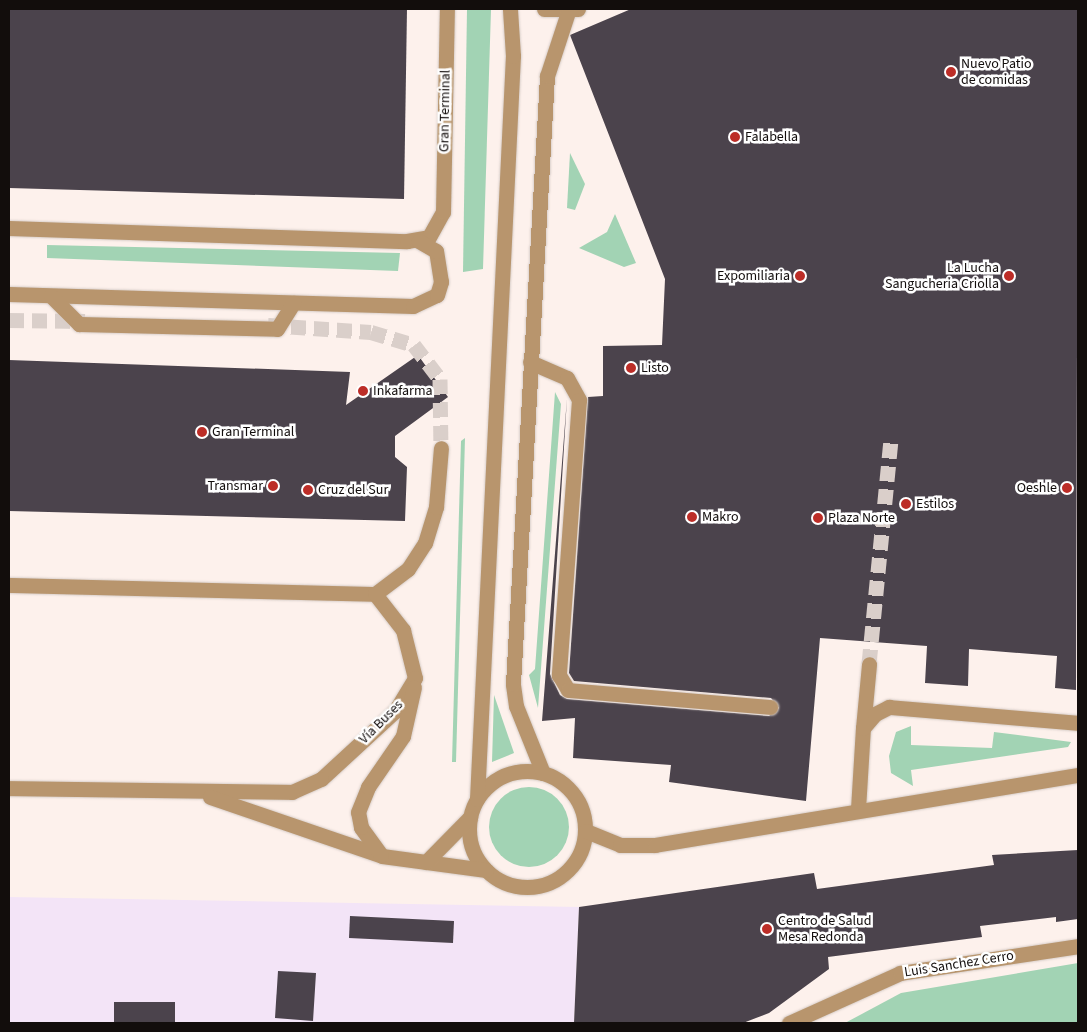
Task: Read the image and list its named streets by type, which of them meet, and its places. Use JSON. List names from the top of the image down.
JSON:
{
  "streets": {
    "street": ["Gran Terminal", "Vía Buses", "Luis Sanchez Cerro"]
  },
  "places": [
    "Nuevo Patio de comidas",
    "Falabella",
    "Expomiliaria",
    "La Lucha Sangucheria Criolla",
    "Listo",
    "Inkafarma",
    "Gran Terminal",
    "Transmar",
    "Oeshle",
    "Cruz del Sur",
    "Estilos",
    "Makro",
    "Plaza Norte",
    "Centro de Salud Mesa Redonda"
  ]
}
